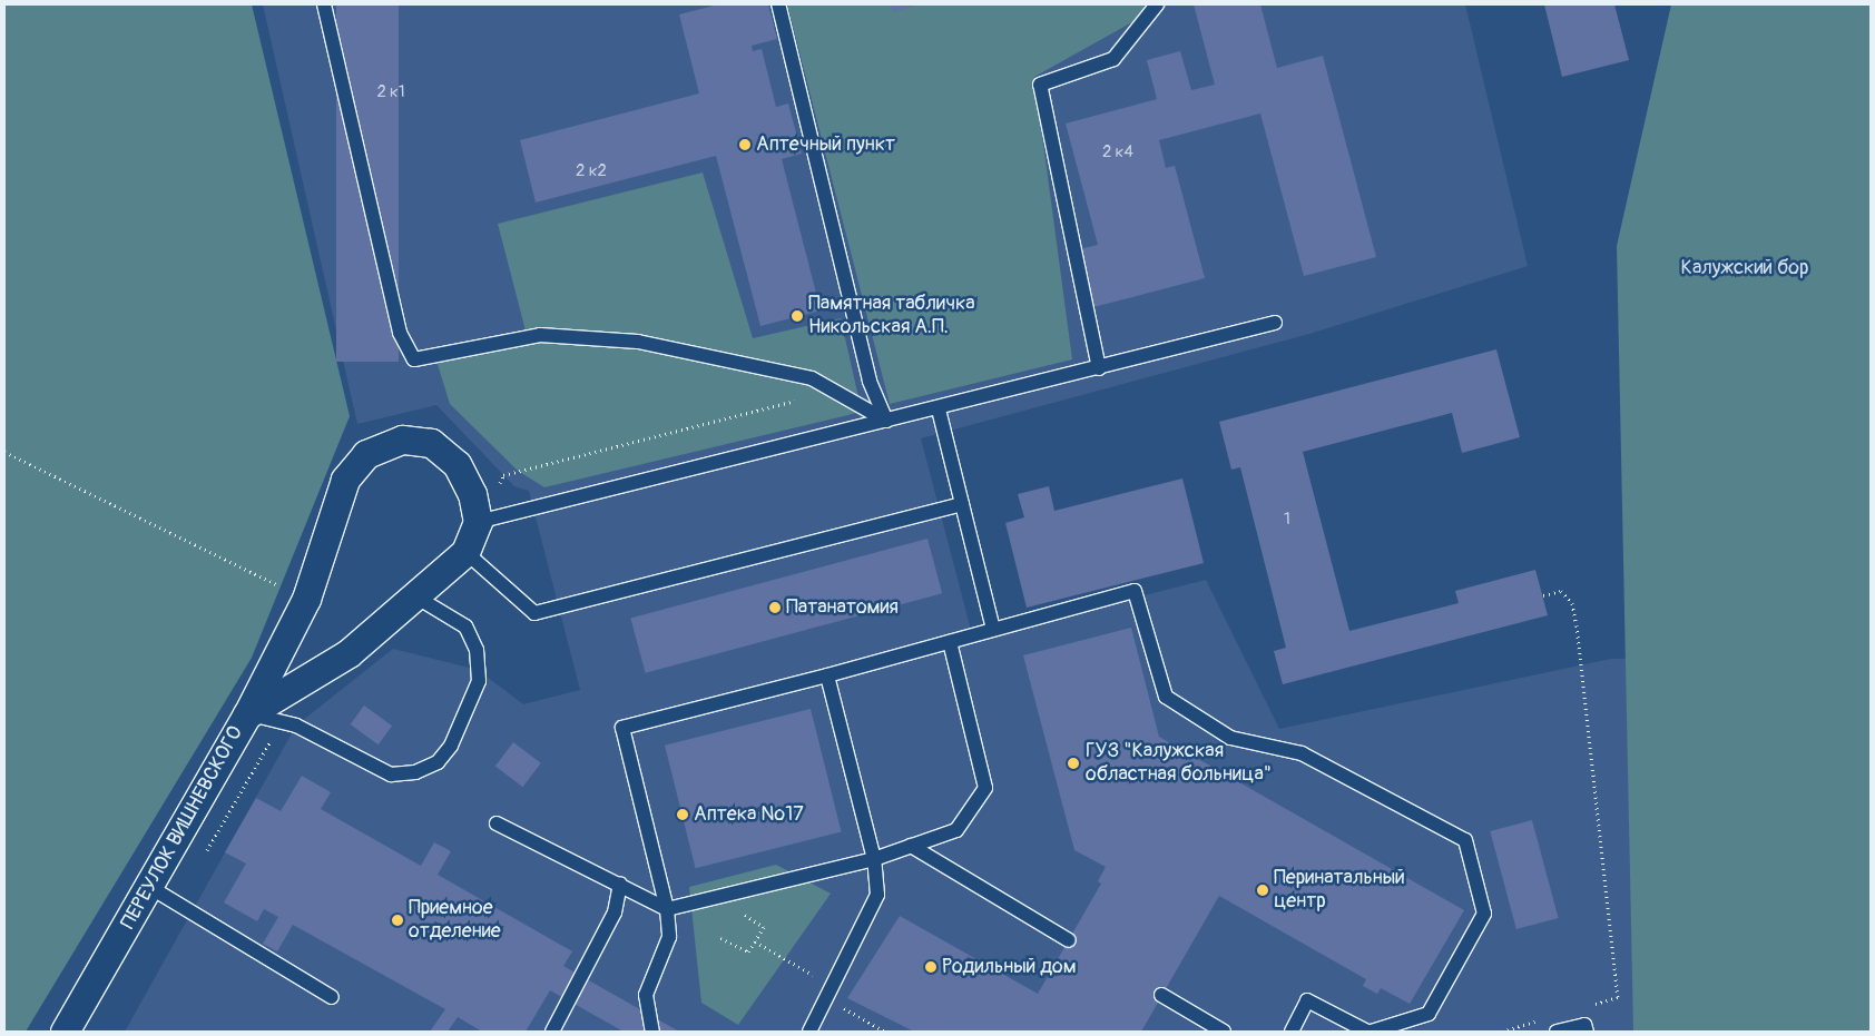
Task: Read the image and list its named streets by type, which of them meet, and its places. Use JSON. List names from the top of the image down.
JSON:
{
  "streets": {
    "street": ["ПЕРЕУЛОК ВИШНЕВСКОГО"]
  },
  "parks": ["Калужский бор"],
  "places": [
    "Аптечный пункт",
    "Памятная табличка Никольская А.П.",
    "Патанатомия",
    "ГУЗ \"Калужская областная больница\"",
    "Аптека №17",
    "Перинатальный центр",
    "Приемное отделение",
    "Родильный дом"
  ],
  "house_numbers": [
    "2 к1",
    "2 к4",
    "2 к2",
    "1"
  ]
}
